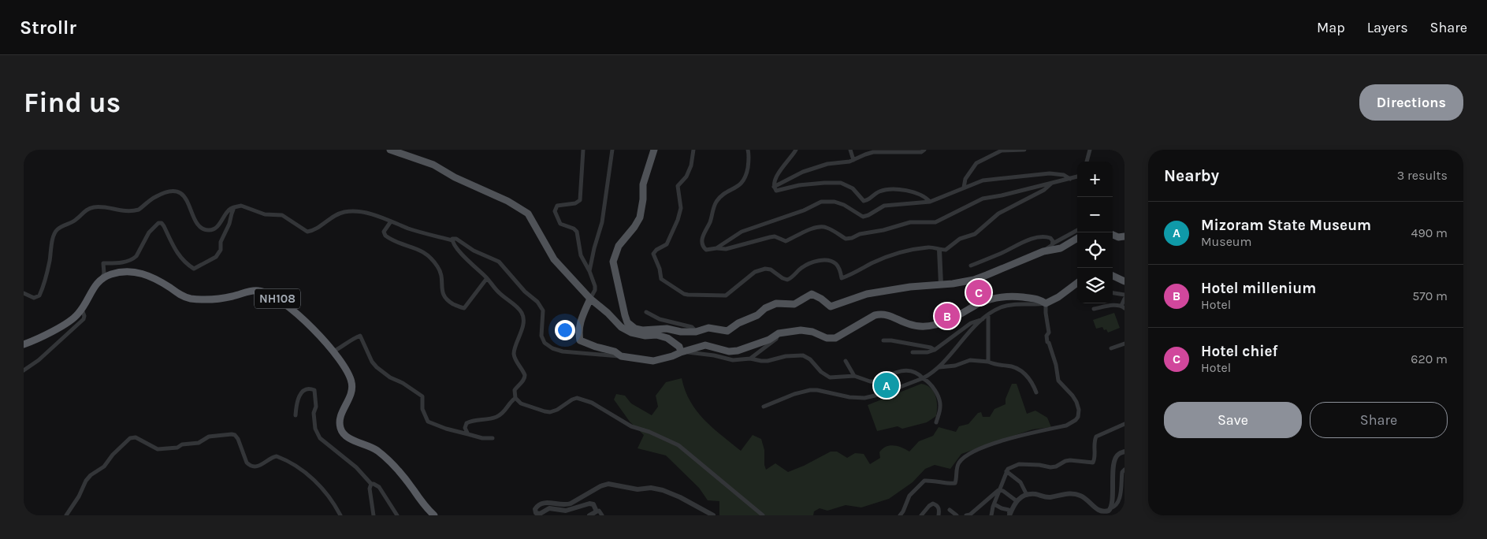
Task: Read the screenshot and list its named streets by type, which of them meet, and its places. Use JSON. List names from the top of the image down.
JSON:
{
  "streets": {
    "highway": ["NH108"]
  },
  "page": {
    "header": "Strollr",
    "nav": ["Map", "Layers", "Share"],
    "buttons": [
      "Directions",
      ["Save", "Share"]
    ],
    "title": "Find us",
    "heading": ["Nearby", "3 results"],
    "map_buttons": ["+", "−"],
    "list": [
      {
        "mark": "A",
        "name": "Mizoram State Museum",
        "note": "Museum",
        "value": "490 m"
      },
      {
        "mark": "B",
        "name": "Hotel millenium",
        "note": "Hotel",
        "value": "570 m"
      },
      {
        "mark": "C",
        "name": "Hotel chief",
        "note": "Hotel",
        "value": "620 m"
      }
    ],
    "pins": ["C", "B", "A"]
  }
}
